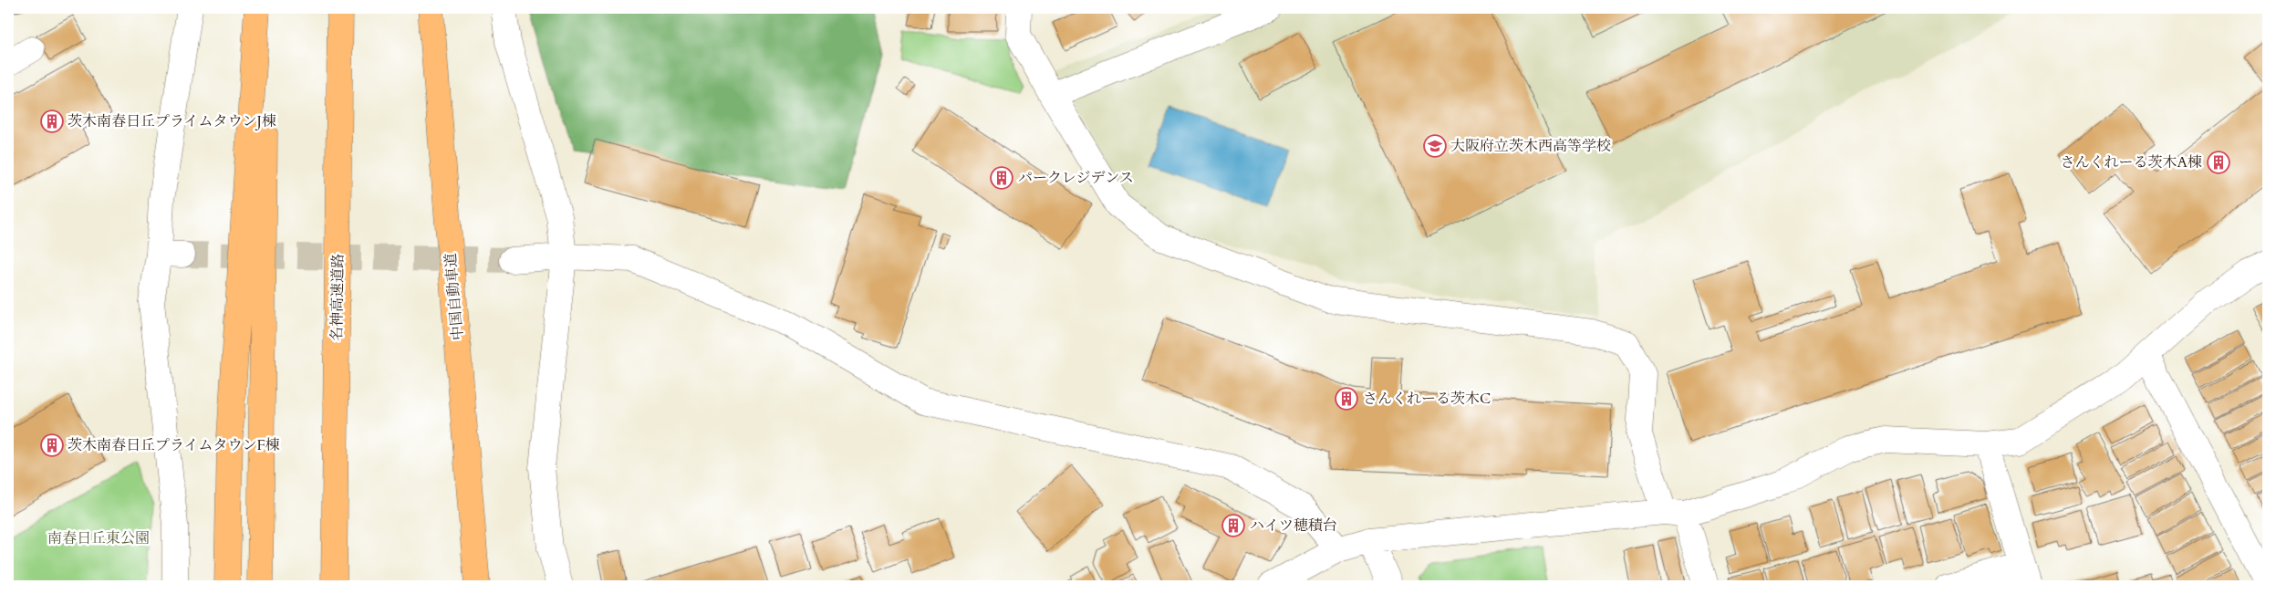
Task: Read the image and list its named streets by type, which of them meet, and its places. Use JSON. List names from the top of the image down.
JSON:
{
  "streets": {
    "highway": ["中国自動車道", "名神高速道路"]
  },
  "parks": ["南春日丘東公園"],
  "places": {
    "building": [
      "茨木南春日丘プライムタウンJ棟",
      "さんくれーる茨木A棟",
      "パークレジデンス",
      "さんくれーる茨木C",
      "茨木南春日丘プライムタウンF棟",
      "ハイツ穂積台"
    ],
    "school or university": ["大阪府立茨木西高等学校"]
  }
}
